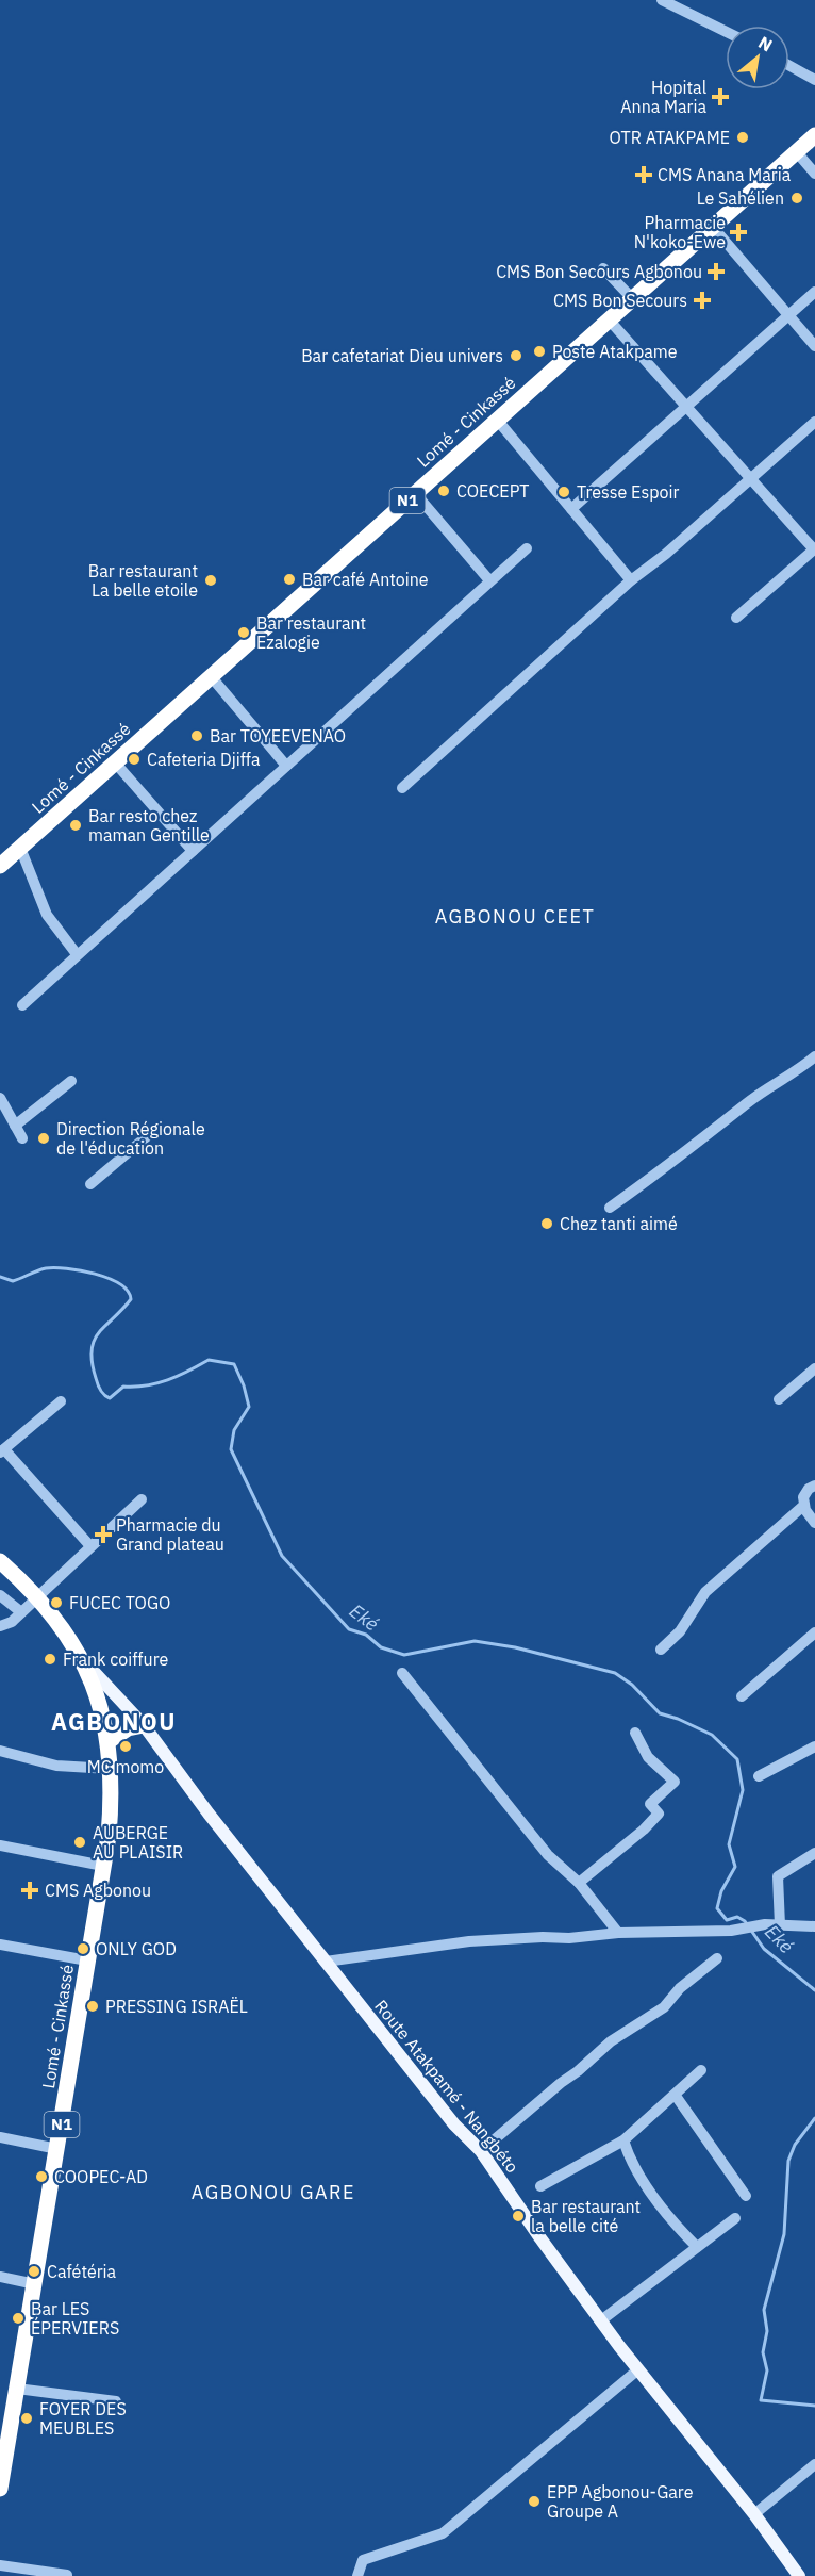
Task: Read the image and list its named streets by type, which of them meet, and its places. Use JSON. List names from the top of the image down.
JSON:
{
  "streets": {
    "highway": ["Lomé - Cinkassé", "N1"],
    "main road": ["Route Atakpamé - Nangbéto"]
  },
  "crossings": [
    ["Lomé - Cinkassé", "Route Atakpamé - Nangbéto"]
  ],
  "districts": ["AGBONOU CEET", "AGBONOU", "AGBONOU GARE"],
  "water": ["Eké"],
  "places": {
    "health": [
      "Hopital Anna Maria",
      "CMS Anana Maria",
      "Pharmacie N'koko-Ewe",
      "CMS Bon Secours Agbonou",
      "CMS Bon Secours",
      "Pharmacie du Grand plateau",
      "CMS Agbonou"
    ],
    "other": [
      "OTR ATAKPAME",
      "Le Sahélien",
      "Poste Atakpame",
      "Bar cafetariat Dieu univers",
      "COECEPT",
      "Tresse Espoir",
      "Bar café Antoine",
      "Bar restaurant La belle etoile",
      "Bar restaurant Ezalogie",
      "Bar TOYEEVENAO",
      "Cafeteria Djiffa",
      "Bar resto chez maman Gentille",
      "Direction Régionale de l'éducation",
      "Chez tanti aimé",
      "FUCEC TOGO",
      "Frank coiffure",
      "MC momo",
      "AUBERGE AU PLAISIR",
      "ONLY GOD",
      "PRESSING ISRAËL",
      "COOPEC-AD",
      "Bar restaurant la belle cité",
      "Cafétéria",
      "Bar LES ÉPERVIERS",
      "FOYER DES MEUBLES",
      "EPP Agbonou-Gare Groupe A"
    ]
  },
  "north": "top right"
}
